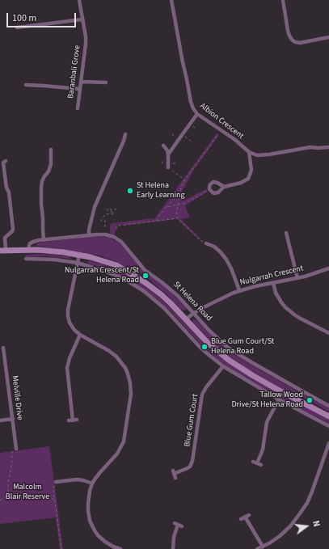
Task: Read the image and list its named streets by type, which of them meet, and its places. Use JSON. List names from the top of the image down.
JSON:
{
  "streets": {
    "main road": ["St Helena Road"],
    "street": [
      "Baranbali Grove",
      "Albion Crescent",
      "Nulgarrah Crescent",
      "Melville Drive",
      "Blue Gum Court"
    ]
  },
  "crossings": [
    ["Nulgarrah Crescent", "St Helena Road"]
  ],
  "parks": ["Malcolm Blair Reserve"],
  "places": [
    "St Helena Early Learning",
    "Nulgarrah Crescent/St Helena Road",
    "Blue Gum Court/St Helena Road",
    "Tallow Wood Drive/St Helena Road"
  ],
  "scale_bar": "100 m",
  "north": "right"
}
